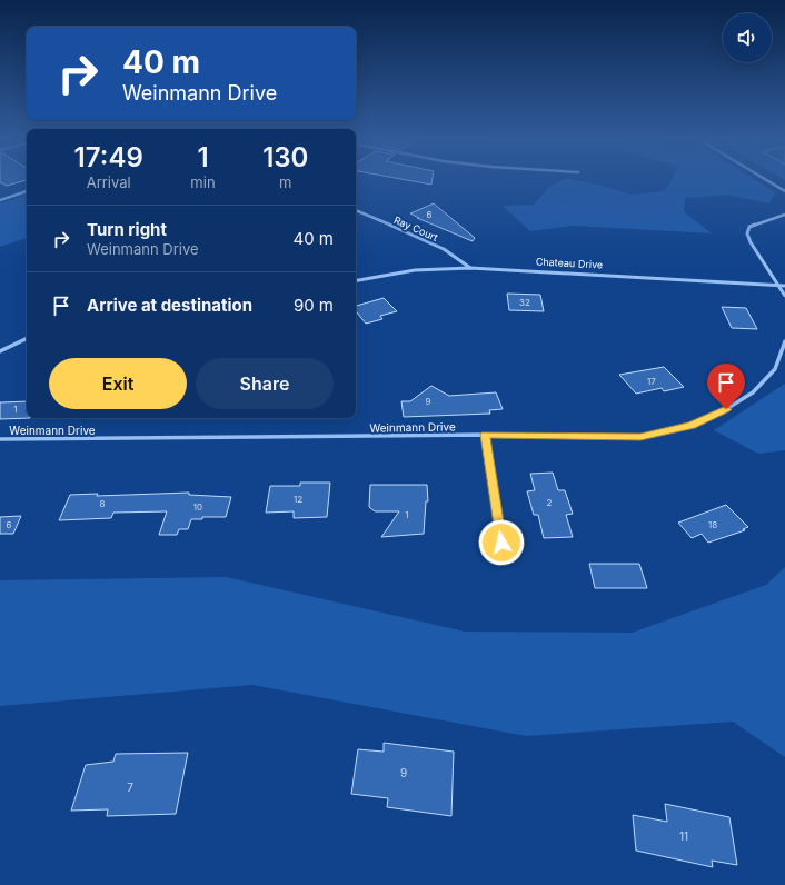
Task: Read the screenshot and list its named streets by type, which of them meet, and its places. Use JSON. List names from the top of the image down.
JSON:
{
  "streets": {
    "street": ["Ray Court", "Chateau Drive", "Weinmann Drive"]
  },
  "crossings": [
    ["Ray Court", "Chateau Drive"]
  ],
  "house_numbers": [
    "6",
    "32",
    "17",
    "9",
    "1",
    "12",
    "2",
    "8",
    "10",
    "1",
    "6",
    "18",
    "9",
    "7",
    "11"
  ],
  "page": {
    "turn": ["40 m", "Weinmann Drive"],
    "eta": [
      "17:49",
      "Arrival",
      "1",
      "min",
      "130",
      "m"
    ],
    "list": [
      {
        "name": "Turn right",
        "note": "Weinmann Drive",
        "value": "40 m"
      },
      {
        "name": "Arrive at destination",
        "value": "90 m"
      }
    ],
    "buttons": ["Exit", "Share"]
  }
}
